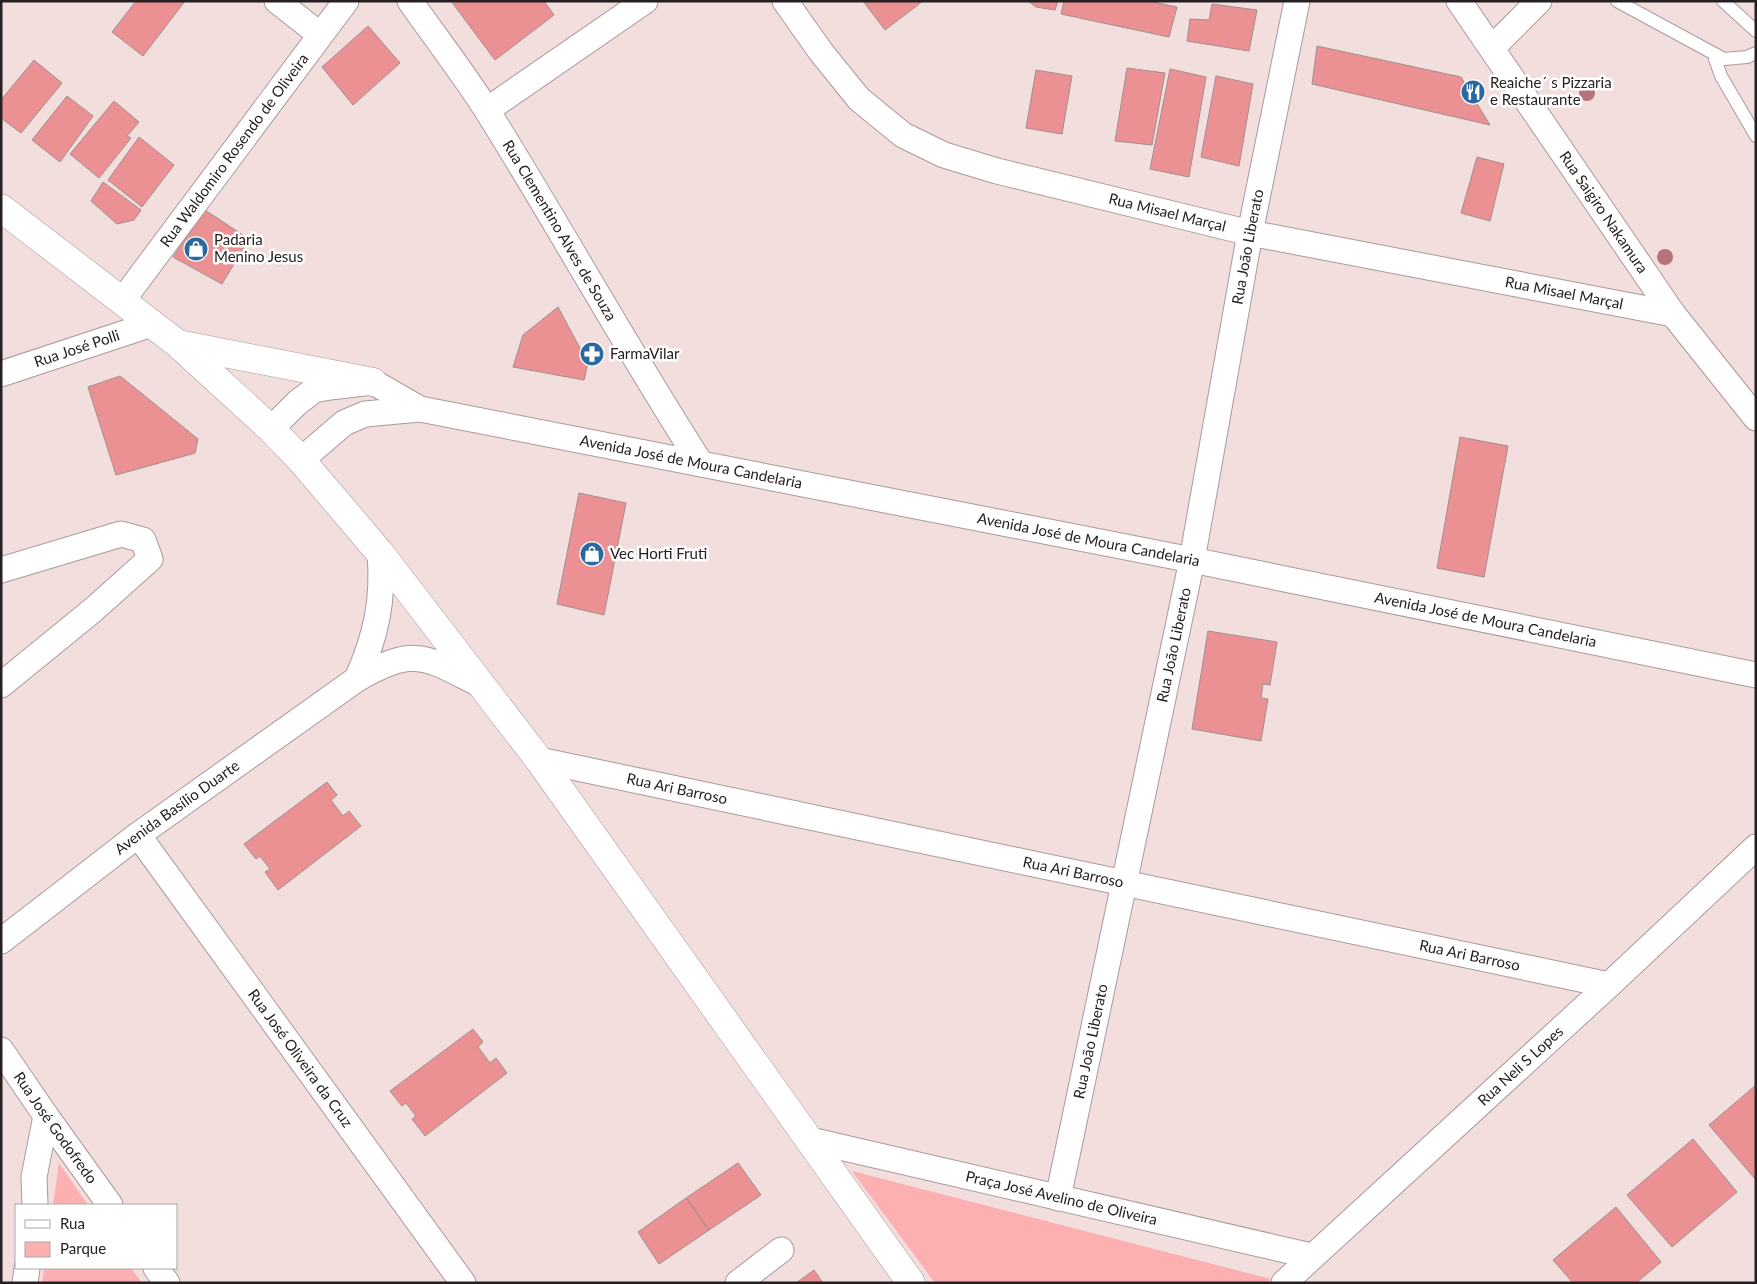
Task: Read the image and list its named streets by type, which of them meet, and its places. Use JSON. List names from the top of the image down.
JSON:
{
  "streets": {
    "street": [
      "Rua Waldomiro Rosendo de Oliveira",
      "Rua Misael Marçal",
      "Rua Saigiro Nakamura",
      "Rua Clementino Alves de Souza",
      "Rua João Liberato",
      "Rua José Polli",
      "Avenida José de Moura Candelaria",
      "Rua Ari Barroso",
      "Avenida Basílio Duarte",
      "Rua José Oliveira da Cruz",
      "Rua Neli S Lopes",
      "Rua José Godofredo",
      "Praça José Avelino de Oliveira"
    ]
  },
  "crossings": [
    ["Rua Misael Marçal", "Rua Saigiro Nakamura"],
    ["Rua Misael Marçal", "Rua João Liberato"],
    ["Rua Clementino Alves de Souza", "Avenida José de Moura Candelaria"],
    ["Rua João Liberato", "Avenida José de Moura Candelaria"],
    ["Rua João Liberato", "Rua Ari Barroso"],
    ["Rua João Liberato", "Praça José Avelino de Oliveira"],
    ["Rua Ari Barroso", "Rua Neli S Lopes"],
    ["Avenida Basílio Duarte", "Rua José Oliveira da Cruz"],
    ["Rua Neli S Lopes", "Praça José Avelino de Oliveira"]
  ],
  "places": {
    "restaurant": ["Reaiche´ s Pizzaria e Restaurante"],
    "shop": ["Padaria Menino Jesus", "Vec Horti Fruti"],
    "pharmacy": ["FarmaVilar"]
  },
  "legend": ["Rua", "Parque"]
}
